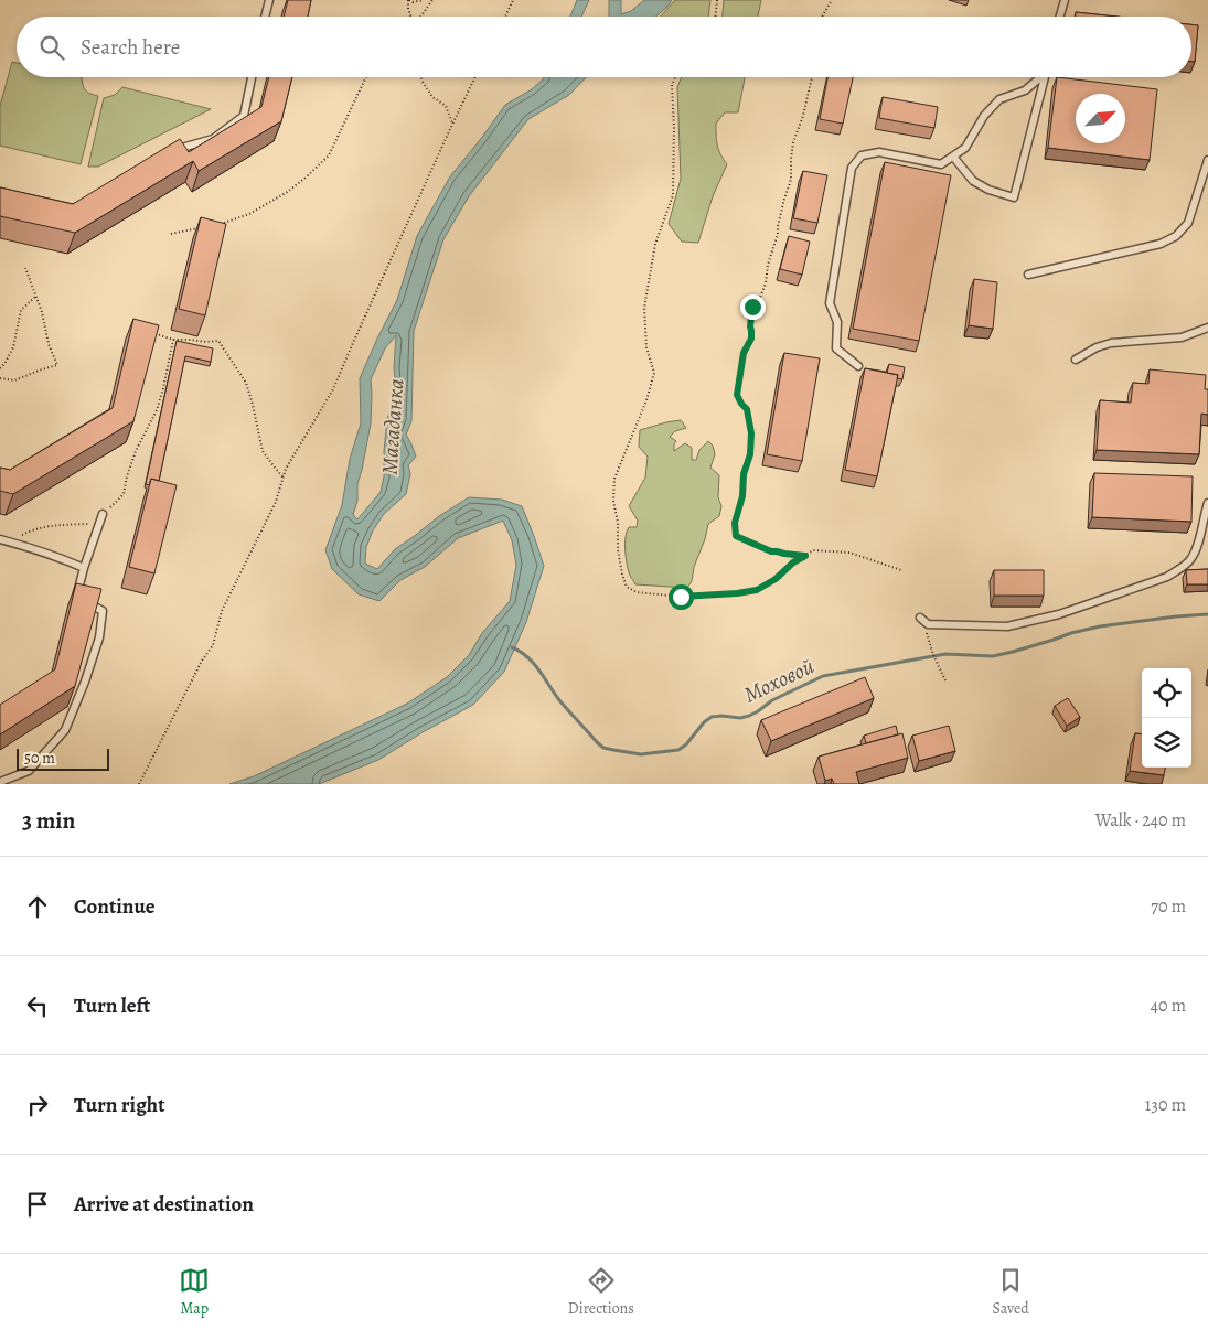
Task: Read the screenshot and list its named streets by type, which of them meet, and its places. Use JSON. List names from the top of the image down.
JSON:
{
  "water": ["Магаданка", "Моховой"],
  "scale_bar": "50 m",
  "north": "top right",
  "page": {
    "search": "Search here",
    "scale": "50 m",
    "heading": ["3 min", "Walk · 240 m"],
    "list": [
      ["Continue", "70 m"],
      ["Turn left", "40 m"],
      ["Turn right", "130 m"],
      "Arrive at destination"
    ],
    "nav": ["Map", "Directions", "Saved"]
  }
}
